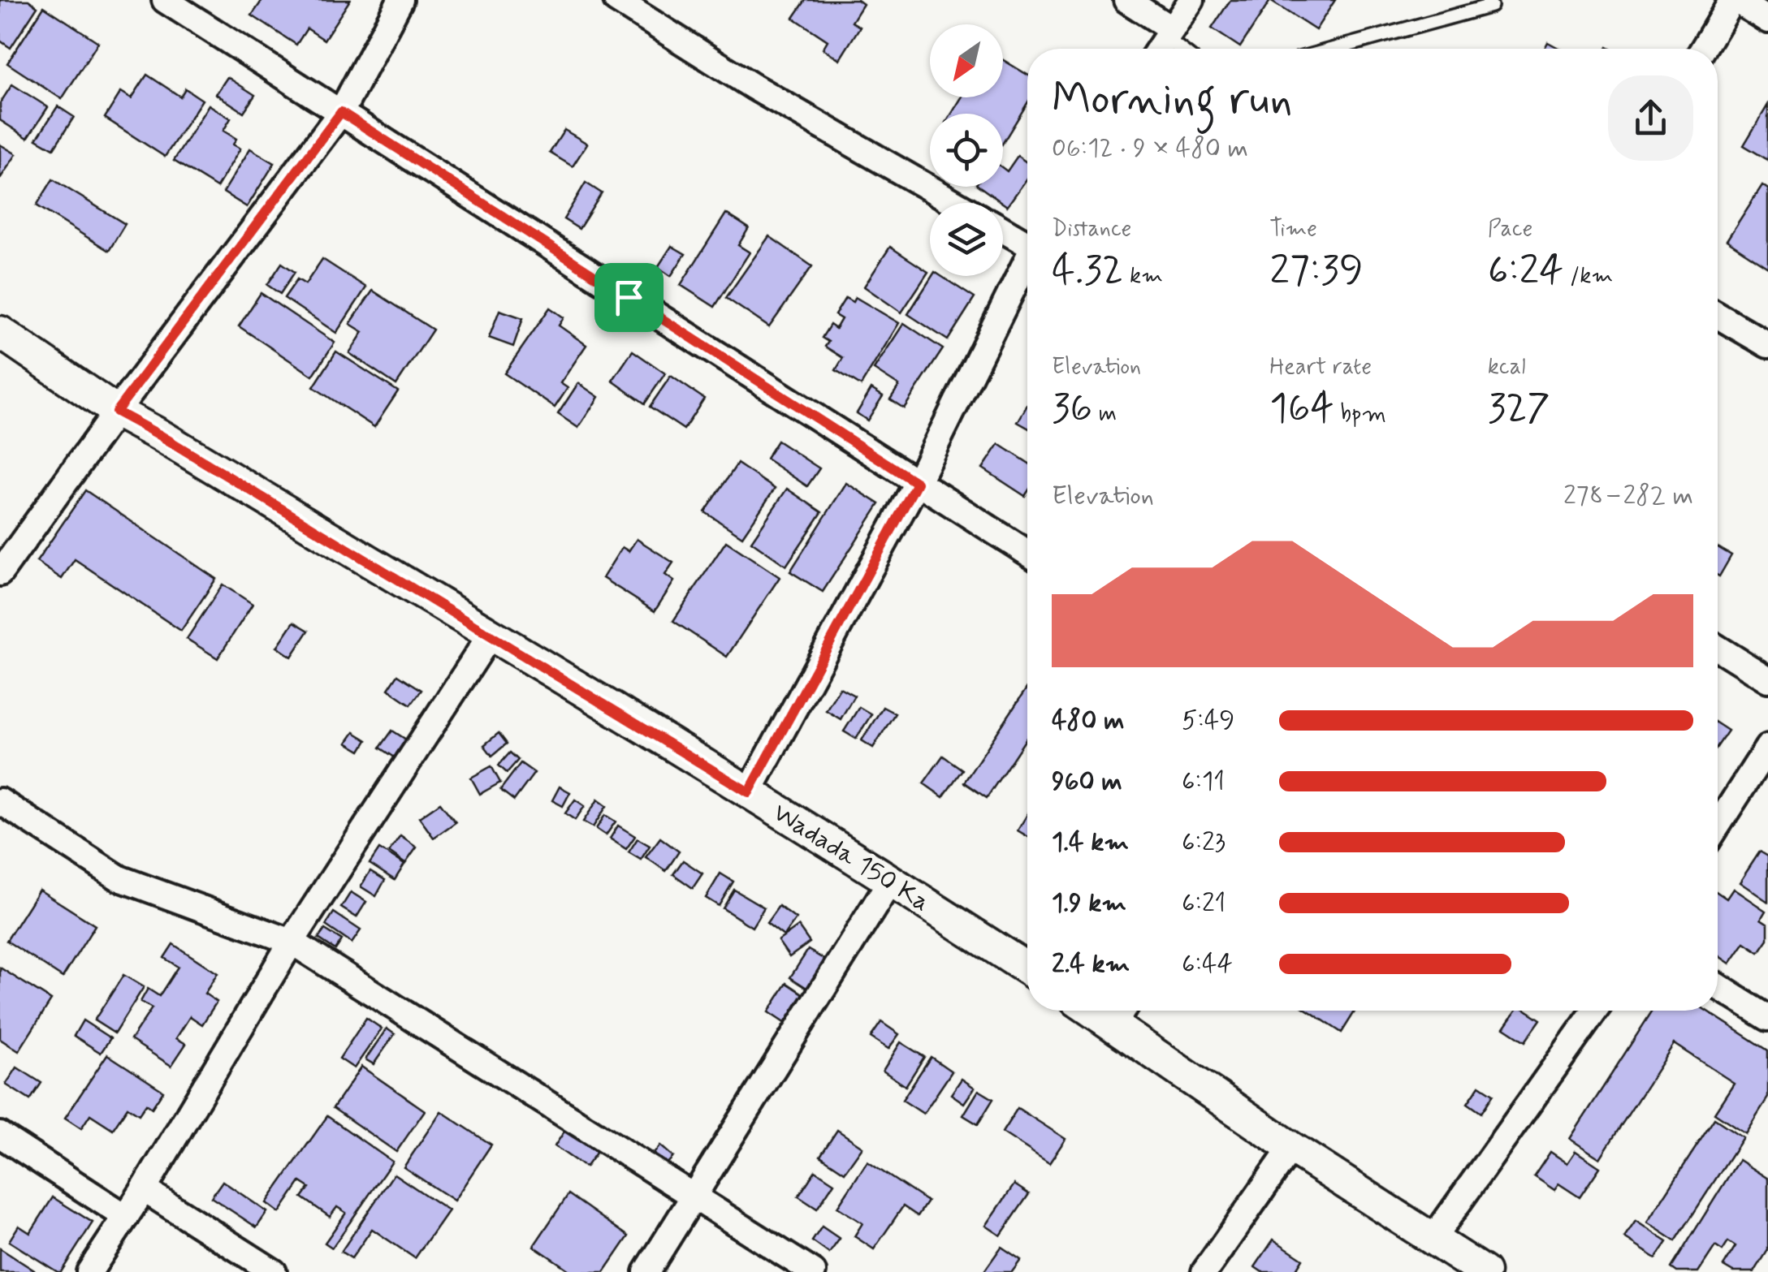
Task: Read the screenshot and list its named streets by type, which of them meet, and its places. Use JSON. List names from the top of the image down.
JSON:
{
  "streets": {
    "street": ["Wadada 150 Ka"]
  },
  "north": "bottom left",
  "page": {
    "heading": ["Morning run", "06:12 · 9 × 480 m"],
    "stats": [
      ["Distance", "4.32 km"],
      ["Time", "27:39"],
      ["Pace", "6:24 /km"],
      ["Elevation", "36 m"],
      ["Heart rate", "164 bpm"],
      ["kcal", "327"]
    ],
    "chart": ["Elevation", "278–282 m"],
    "list": [
      {
        "name": "480 m",
        "note": "5:49"
      },
      {
        "name": "960 m",
        "note": "6:11"
      },
      {
        "name": "1.4 km",
        "note": "6:23"
      },
      {
        "name": "1.9 km",
        "note": "6:21"
      },
      {
        "name": "2.4 km",
        "note": "6:44"
      }
    ]
  }
}
